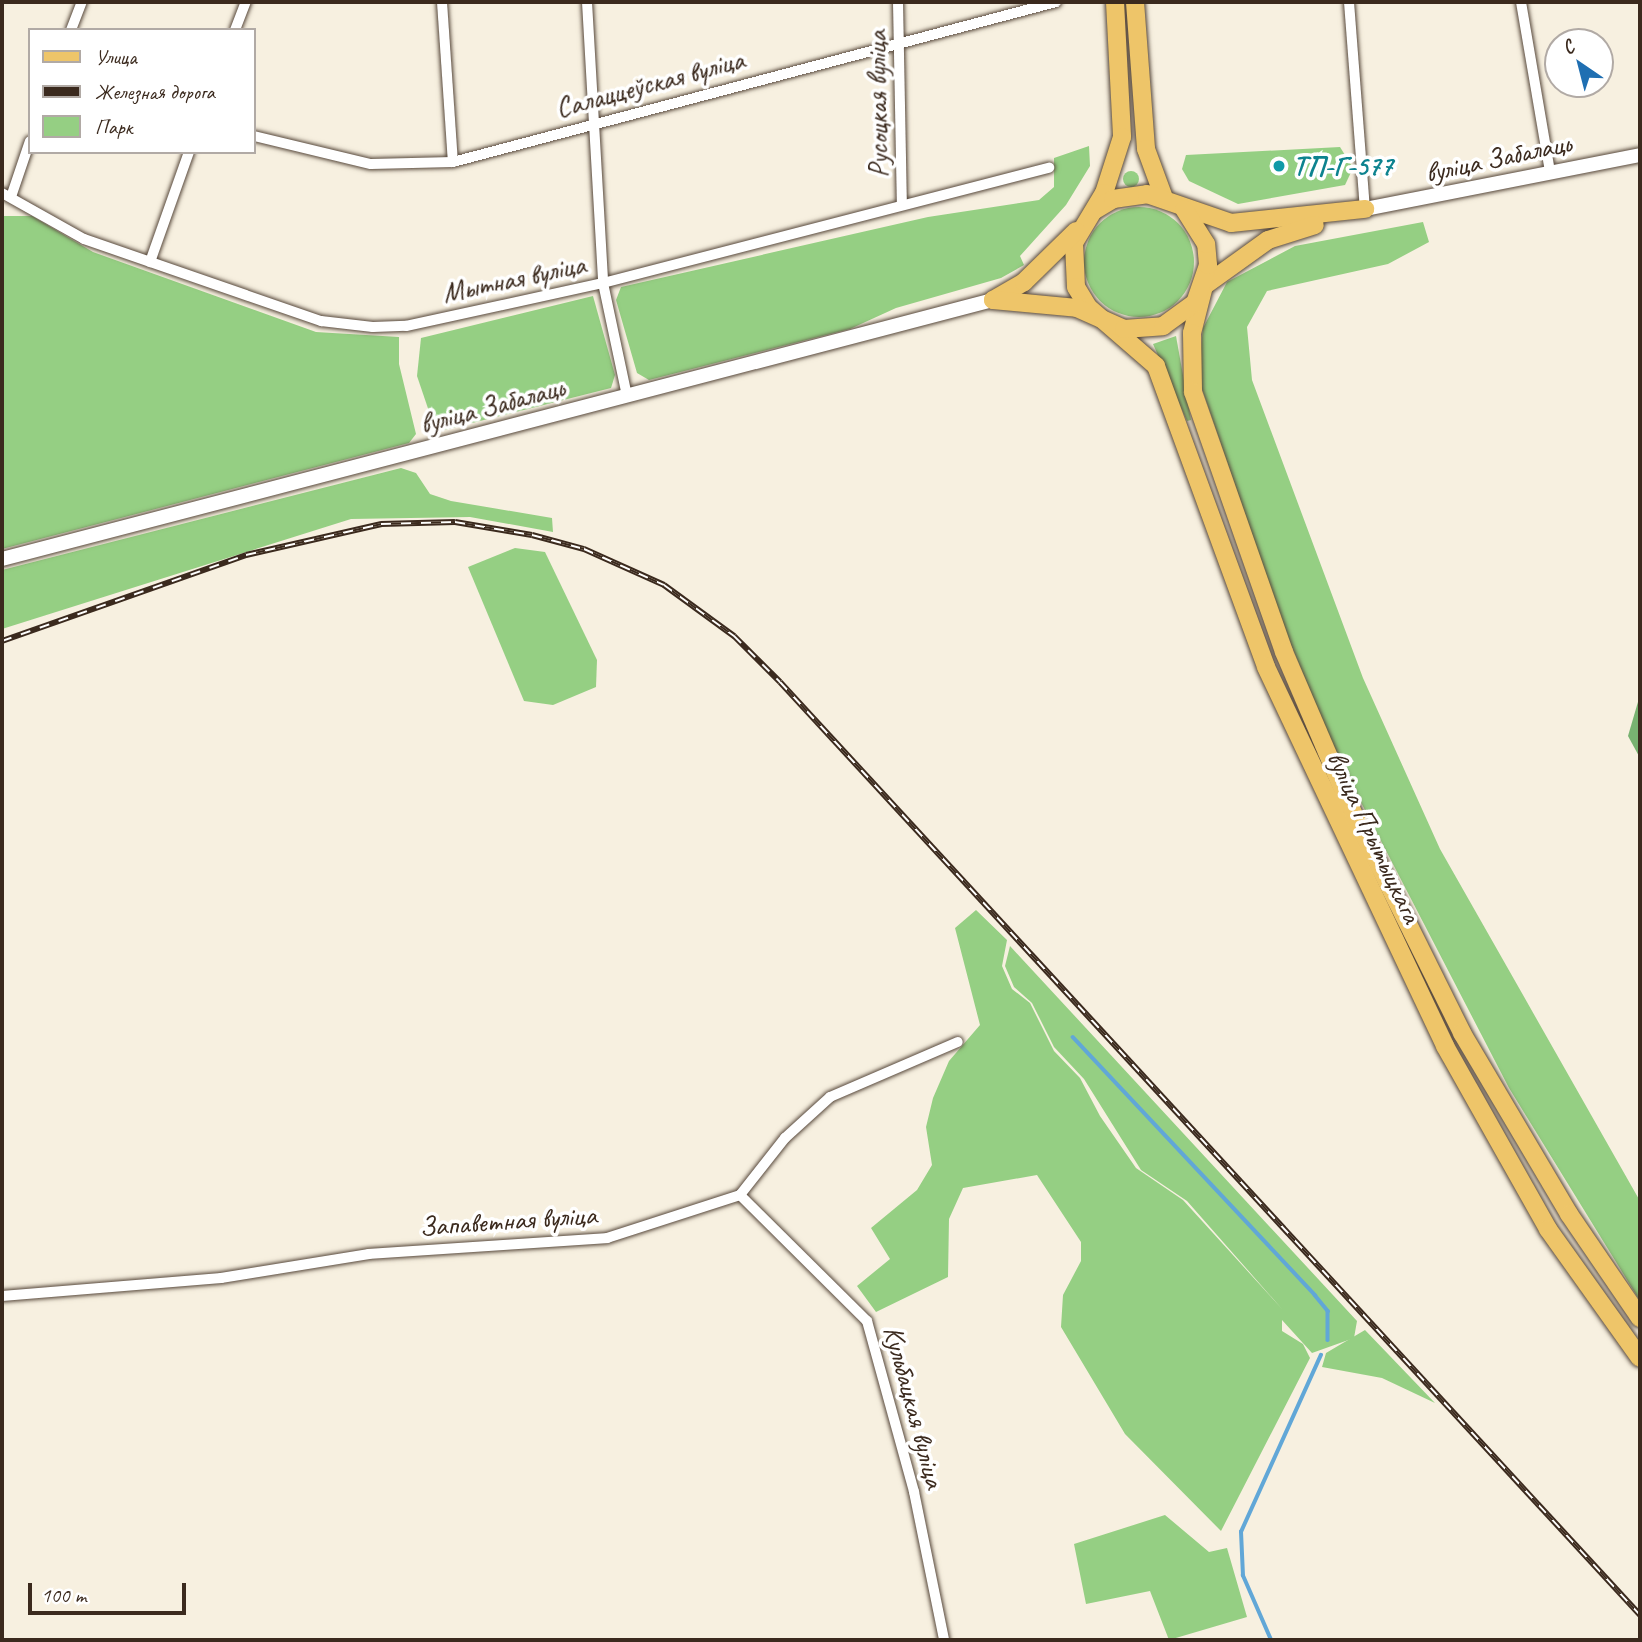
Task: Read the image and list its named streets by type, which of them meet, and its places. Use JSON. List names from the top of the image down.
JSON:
{
  "streets": {
    "main road": ["вуліца Прытыцкага"],
    "street": [
      "Салаццеўская вуліца",
      "Русоцкая вуліца",
      "вуліца Забалаць",
      "Мытная вуліца",
      "Запаветная вуліца",
      "Кульбацкая вуліца"
    ]
  },
  "crossings": [
    ["Салаццеўская вуліца", "Русоцкая вуліца"],
    ["Русоцкая вуліца", "Мытная вуліца"],
    ["Запаветная вуліца", "Кульбацкая вуліца"]
  ],
  "places": ["ТП-Г-577"],
  "legend": ["Улица", "Железная дорога", "Парк"],
  "scale_bar": "100 m",
  "north": "top left"
}
